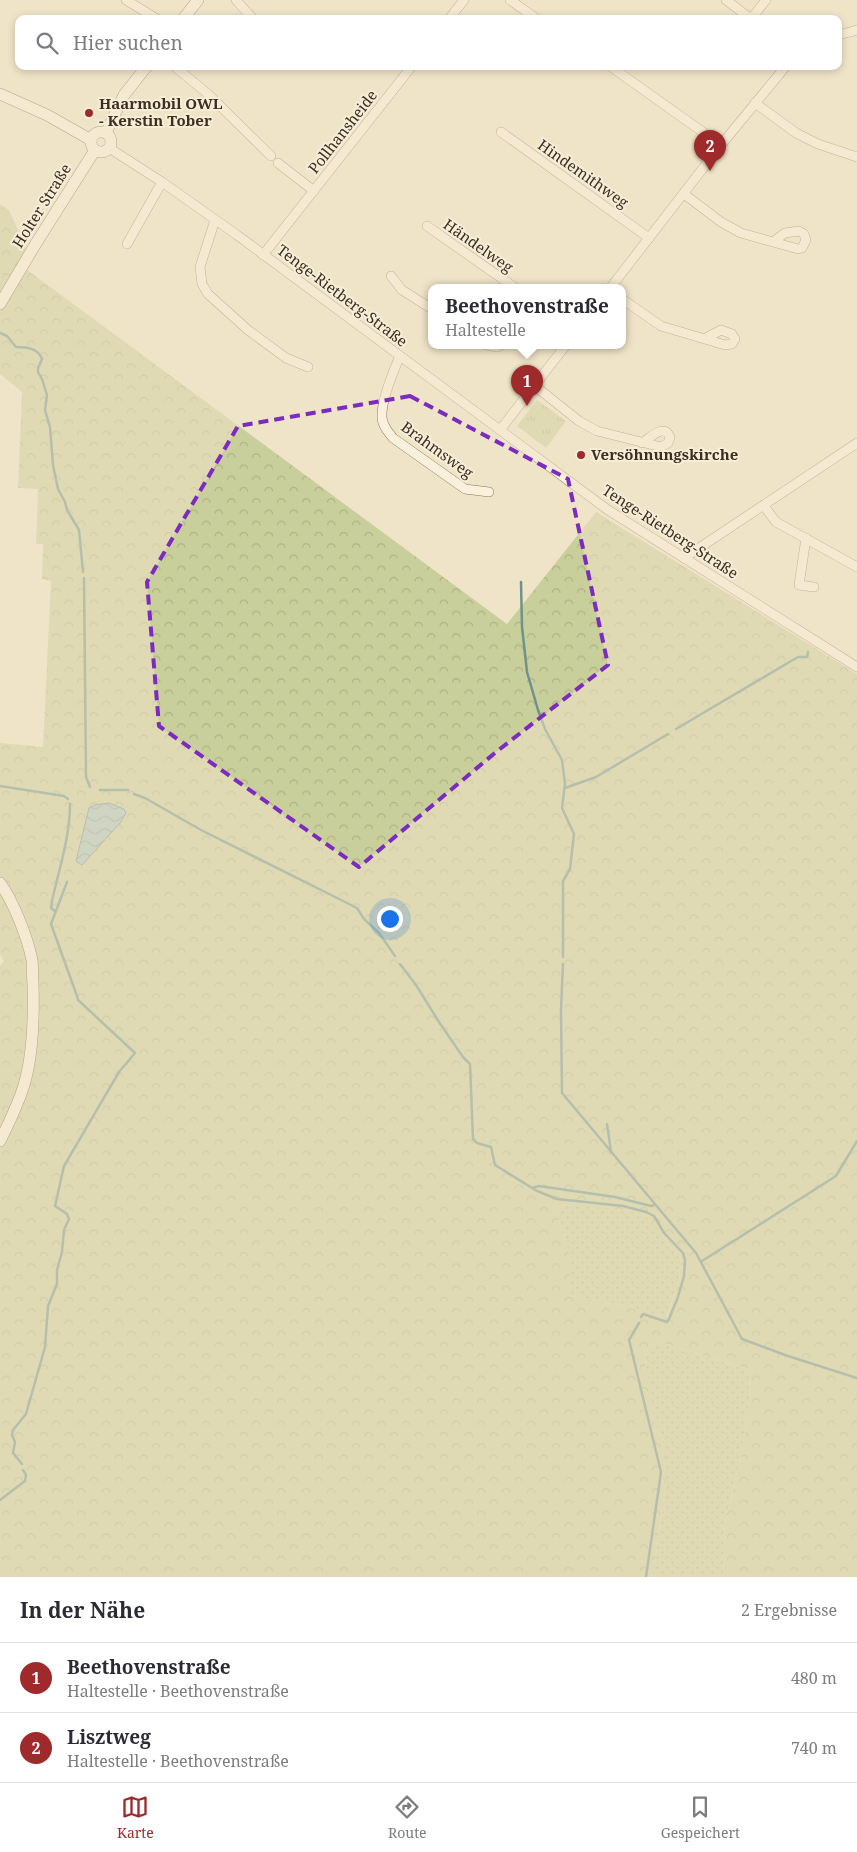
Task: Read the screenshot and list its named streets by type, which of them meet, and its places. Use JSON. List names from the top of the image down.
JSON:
{
  "streets": {
    "street": [
      "Pollhansheide",
      "Hindemithweg",
      "Holter Straße",
      "Händelweg",
      "Tenge-Rietberg-Straße",
      "Brahmsweg"
    ]
  },
  "crossings": [
    ["Pollhansheide", "Tenge-Rietberg-Straße"],
    ["Holter Straße", "Tenge-Rietberg-Straße"],
    ["Tenge-Rietberg-Straße", "Brahmsweg"]
  ],
  "places": ["Haarmobil OWL - Kerstin Tober", "Versöhnungskirche"],
  "page": {
    "search": "Hier suchen",
    "pins": ["2", "1"],
    "popup": ["Beethovenstraße", "Haltestelle"],
    "heading": ["In der Nähe", "2 Ergebnisse"],
    "list": [
      {
        "mark": "1",
        "name": "Beethovenstraße",
        "note": "Haltestelle · Beethovenstraße",
        "value": "480 m"
      },
      {
        "mark": "2",
        "name": "Lisztweg",
        "note": "Haltestelle · Beethovenstraße",
        "value": "740 m"
      }
    ],
    "nav": ["Karte", "Route", "Gespeichert"]
  }
}
